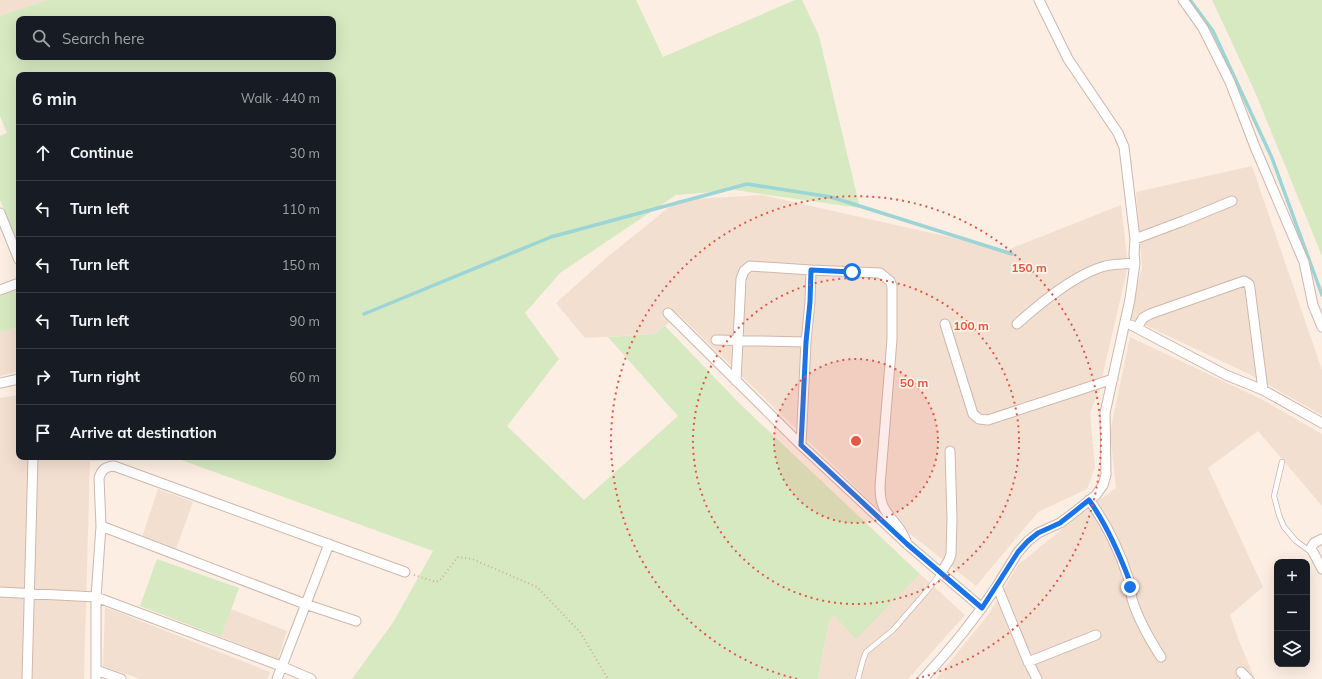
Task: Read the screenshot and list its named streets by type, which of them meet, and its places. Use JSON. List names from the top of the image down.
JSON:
{
  "page": {
    "search": "Search here",
    "heading": ["6 min", "Walk · 440 m"],
    "list": [
      ["Continue", "30 m"],
      ["Turn left", "110 m"],
      ["Turn left", "150 m"],
      ["Turn left", "90 m"],
      ["Turn right", "60 m"],
      "Arrive at destination"
    ],
    "map_buttons": ["+", "−"]
  },
  "rings": ["150 m", "100 m", "50 m"]
}
